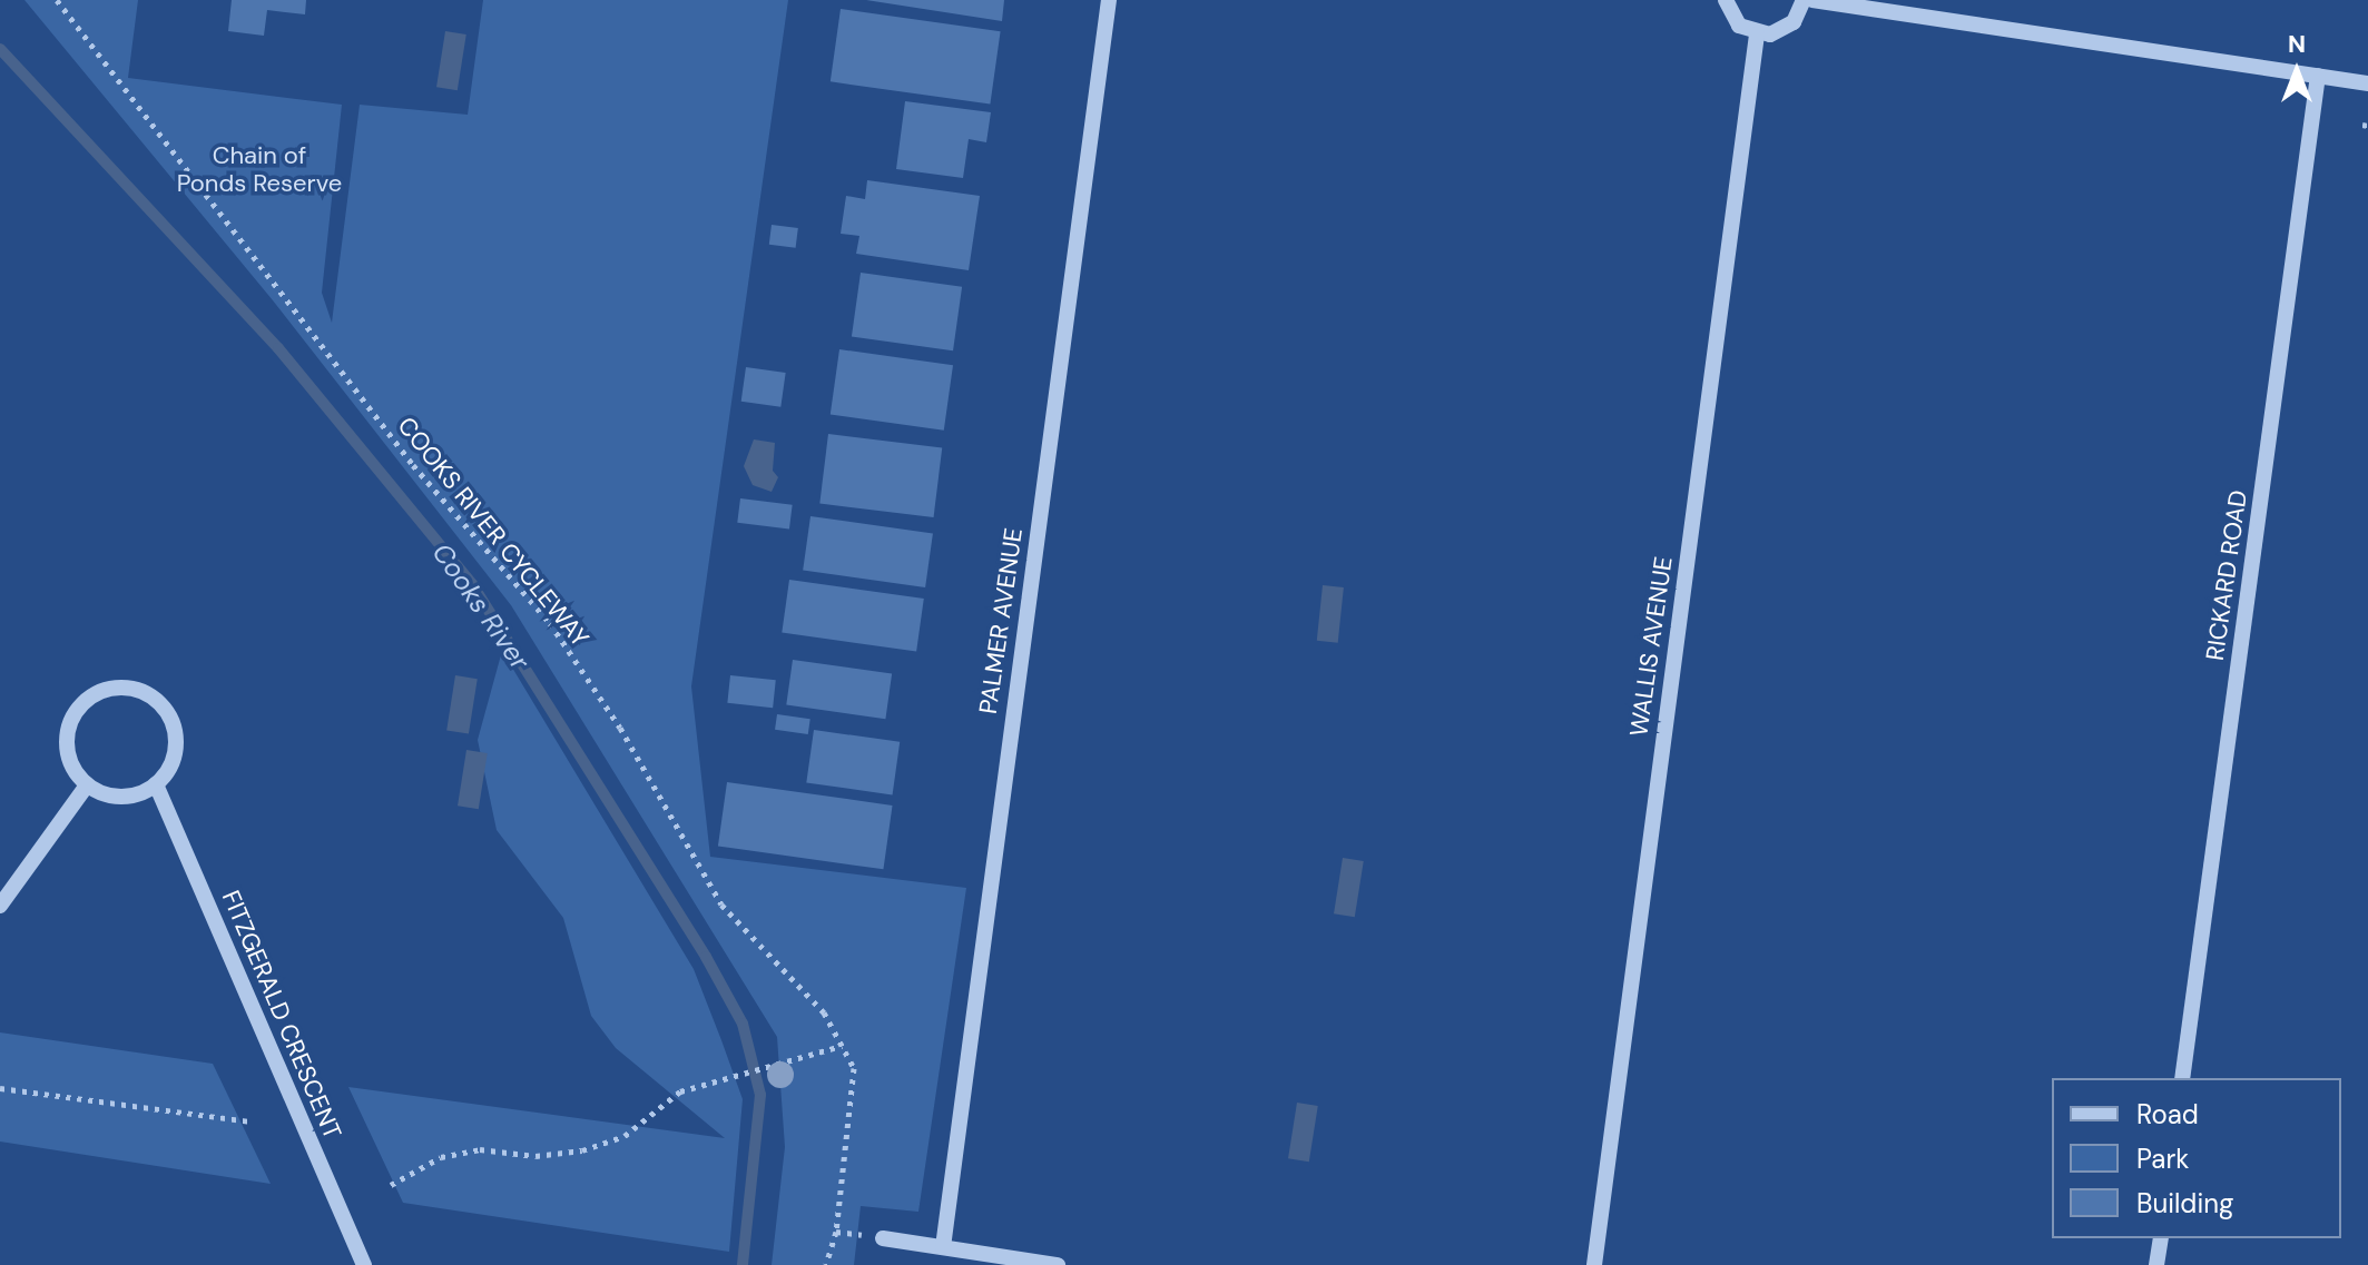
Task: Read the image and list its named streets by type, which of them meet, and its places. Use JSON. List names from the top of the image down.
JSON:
{
  "streets": {
    "street": [
      "RICKARD ROAD",
      "PALMER AVENUE",
      "WALLIS AVENUE",
      "FITZGERALD CRESCENT"
    ],
    "path": ["COOKS RIVER CYCLEWAY"]
  },
  "water": ["Cooks River"],
  "parks": ["Chain of Ponds Reserve"],
  "legend": ["Road", "Park", "Building"],
  "north": "top"
}
